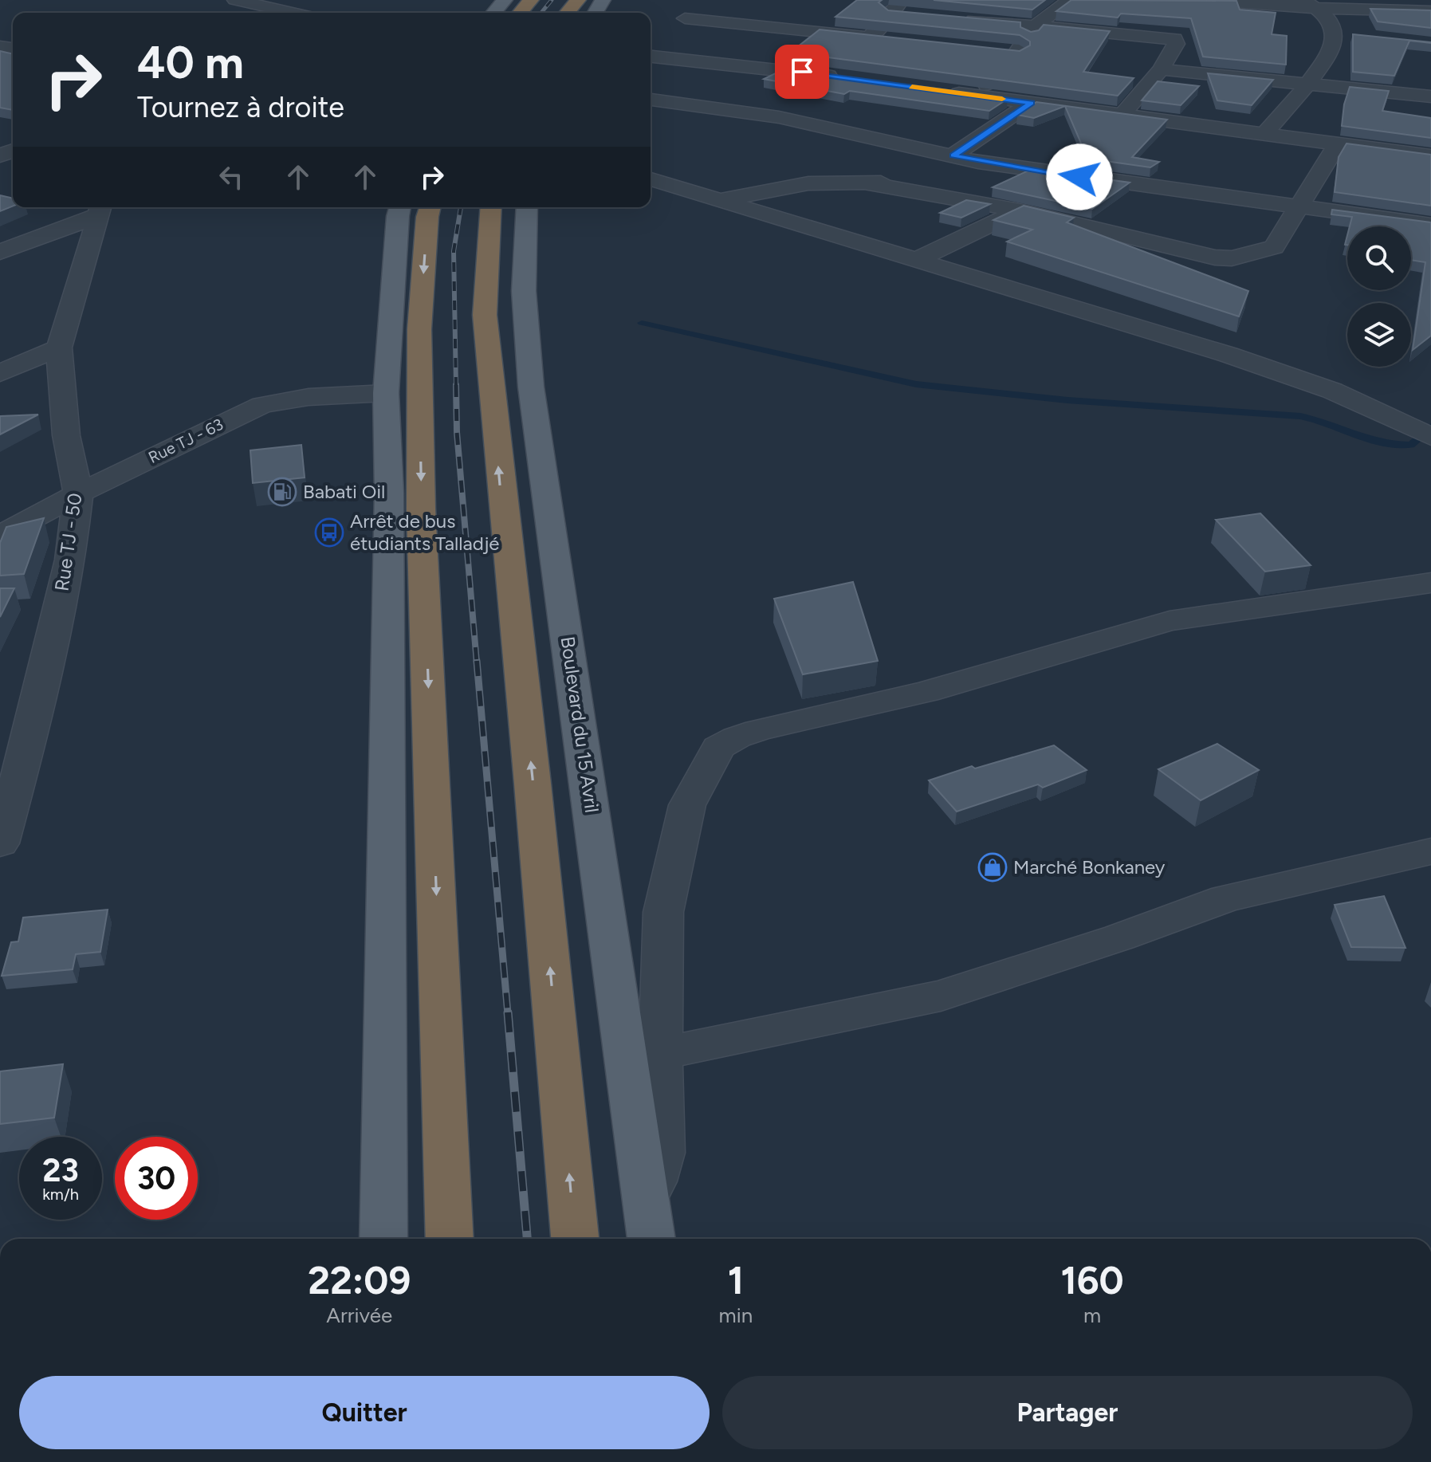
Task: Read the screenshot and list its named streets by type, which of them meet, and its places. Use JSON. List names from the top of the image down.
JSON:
{
  "streets": {
    "main road": ["Boulevard du 15 Avril"],
    "street": ["Rue TJ - 63", "Rue TJ - 50"]
  },
  "crossings": [
    ["Rue TJ - 63", "Rue TJ - 50"]
  ],
  "places": {
    "fuel station": ["Babati Oil"],
    "bus stop": ["Arrêt de bus étudiants Talladjé"],
    "shop": ["Marché Bonkaney"]
  },
  "page": {
    "turn": ["40 m", "Tournez à droite"],
    "speed": "23 km/h",
    "limit": "30",
    "eta": [
      "22:09",
      "Arrivée",
      "1",
      "min",
      "160",
      "m"
    ],
    "buttons": ["Quitter", "Partager"]
  }
}
